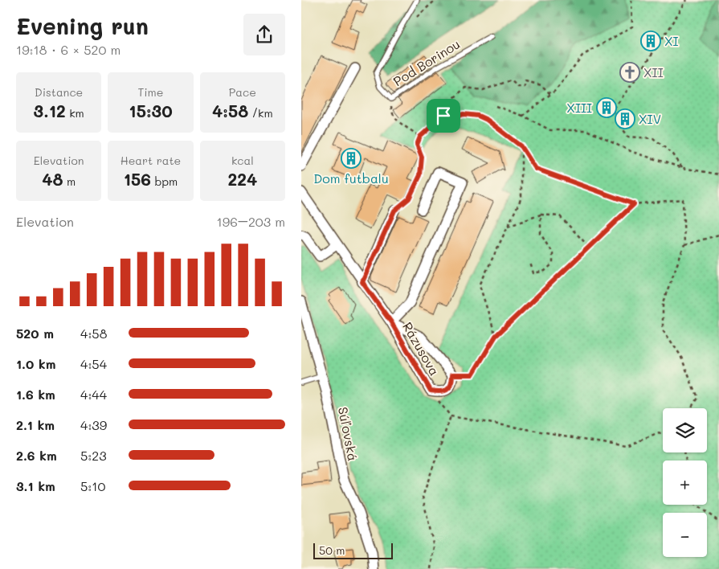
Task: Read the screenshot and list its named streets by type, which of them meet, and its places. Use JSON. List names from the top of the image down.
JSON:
{
  "streets": {
    "street": ["Rázusova", "Súľovská"],
    "lane": ["Pod Borinou"]
  },
  "places": {
    "building": [
      "XI",
      "XIII",
      "XIV",
      "Dom futbalu"
    ],
    "church": ["XII"]
  },
  "scale_bar": "50 m",
  "page": {
    "heading": ["Evening run", "19:18 · 6 × 520 m"],
    "stats": [
      ["Distance", "3.12 km"],
      ["Time", "15:30"],
      ["Pace", "4:58 /km"],
      ["Elevation", "48 m"],
      ["Heart rate", "156 bpm"],
      ["kcal", "224"]
    ],
    "chart": ["Elevation", "196–203 m"],
    "list": [
      {
        "name": "520 m",
        "note": "4:58"
      },
      {
        "name": "1.0 km",
        "note": "4:54"
      },
      {
        "name": "1.6 km",
        "note": "4:44"
      },
      {
        "name": "2.1 km",
        "note": "4:39"
      },
      {
        "name": "2.6 km",
        "note": "5:23"
      },
      {
        "name": "3.1 km",
        "note": "5:10"
      }
    ],
    "map_buttons": ["+", "−"],
    "scale": "50 m"
  }
}
